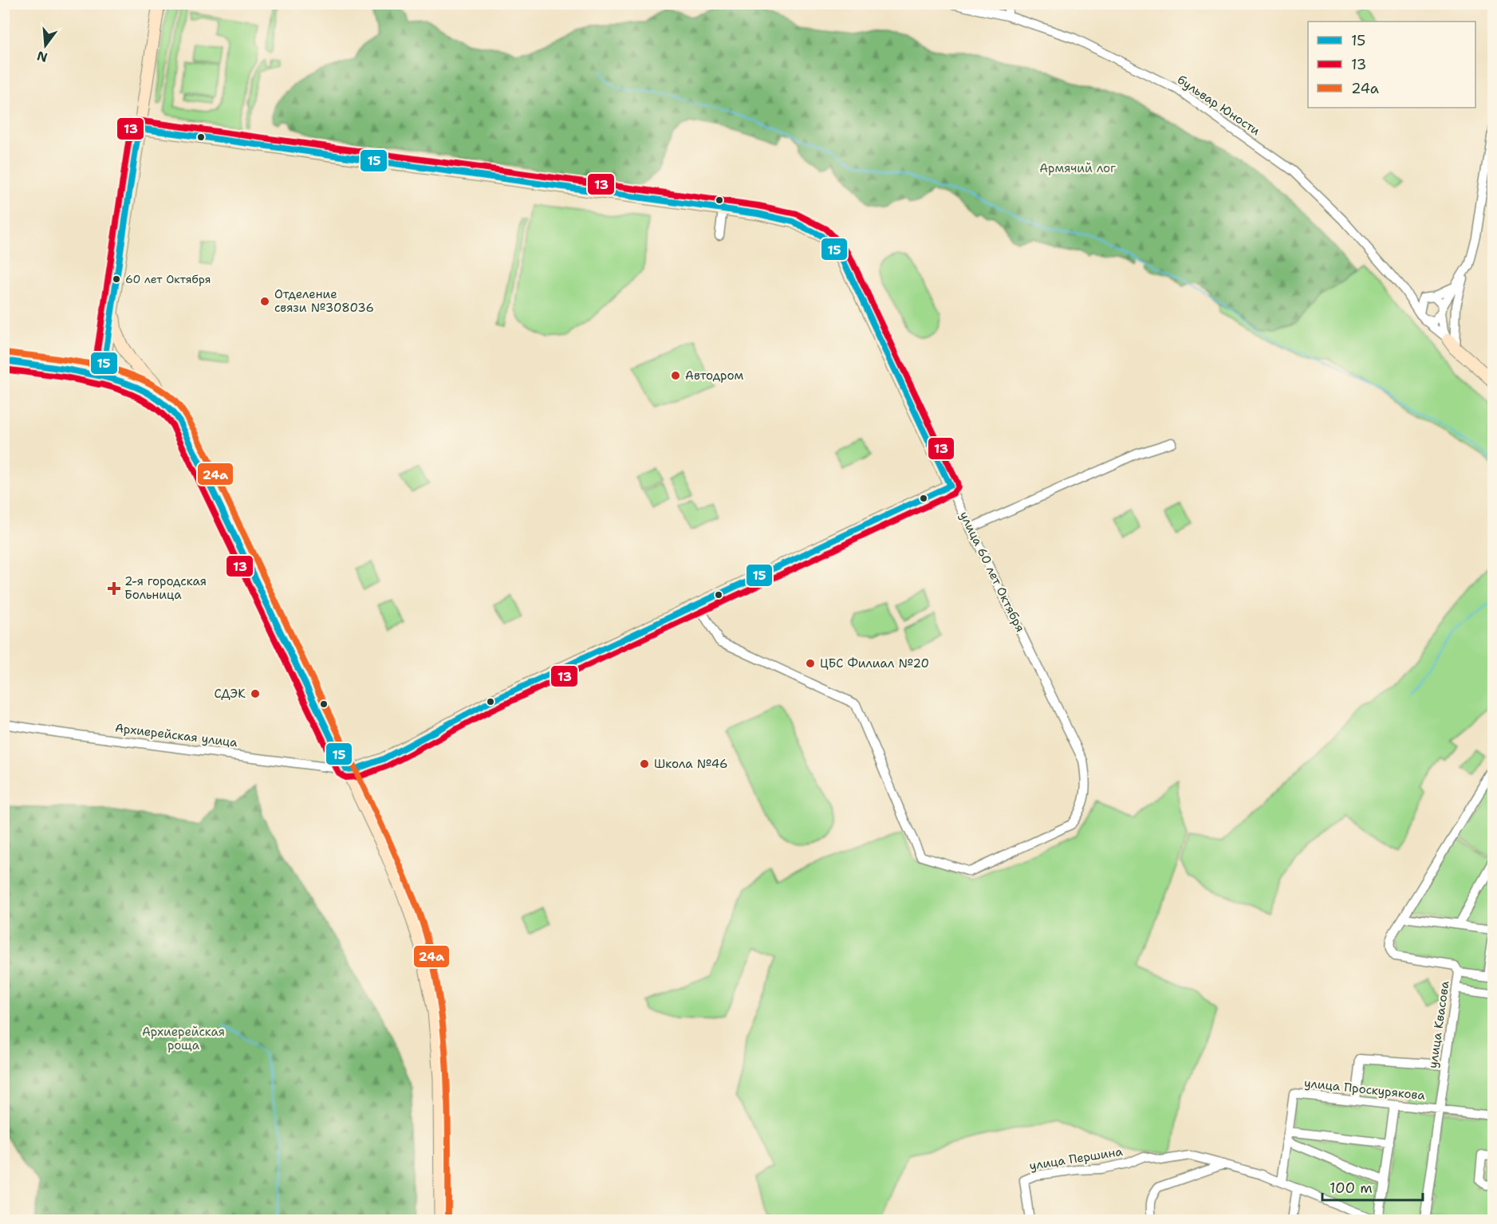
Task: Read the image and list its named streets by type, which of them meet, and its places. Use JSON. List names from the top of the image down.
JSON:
{
  "streets": {
    "street": [
      "бульвар Юности",
      "улица 60 лет Октября",
      "Архиерейская улица",
      "улица Квасова",
      "улица Проскурякова",
      "улица Першина"
    ]
  },
  "crossings": [
    ["улица Квасова", "улица Проскурякова"],
    ["улица Проскурякова", "улица Першина"]
  ],
  "parks": ["Армячий лог", "Архиерейская роща"],
  "places": {
    "other": [
      "60 лет Октября",
      "Отделение связи №308036",
      "Автодром",
      "ЦБС Филиал №20",
      "СДЭК",
      "Школа №46"
    ],
    "health": ["2-я городская Больница"]
  },
  "lines": ["transit line 13", "transit line 15", "transit line 24a"],
  "legend": ["15", "13", "24a"],
  "scale_bar": "100 m",
  "north": "bottom"
}
